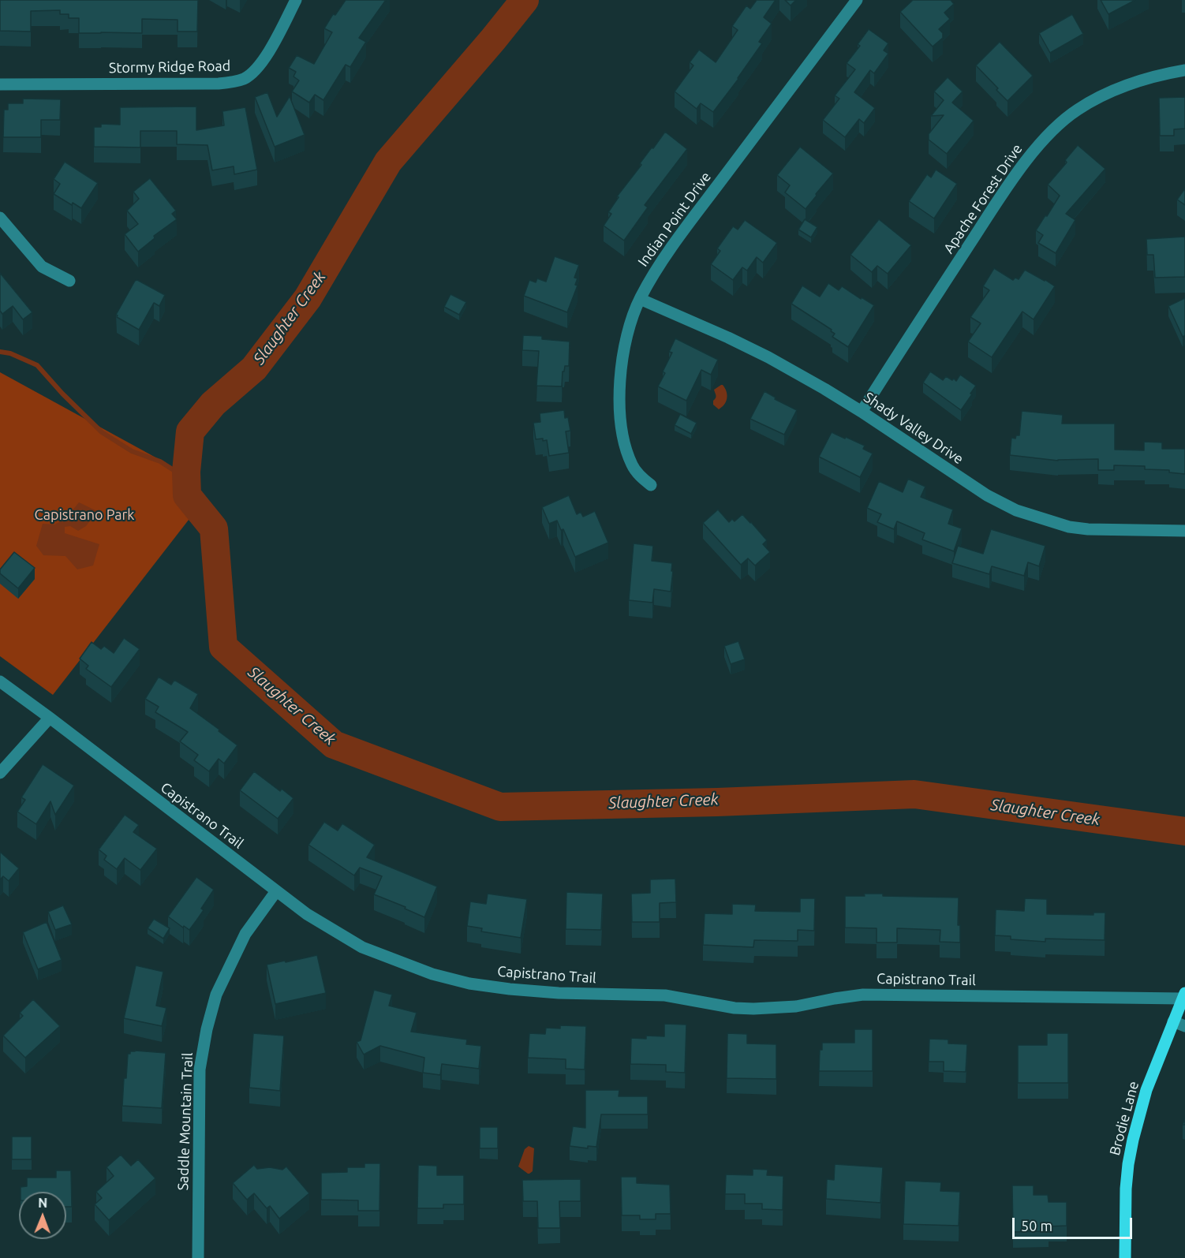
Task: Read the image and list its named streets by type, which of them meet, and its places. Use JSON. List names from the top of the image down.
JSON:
{
  "streets": {
    "main road": ["Brodie Lane"],
    "street": [
      "Stormy Ridge Road",
      "Apache Forest Drive",
      "Indian Point Drive",
      "Shady Valley Drive",
      "Capistrano Trail",
      "Saddle Mountain Trail"
    ]
  },
  "crossings": [
    ["Apache Forest Drive", "Shady Valley Drive"],
    ["Indian Point Drive", "Shady Valley Drive"],
    ["Capistrano Trail", "Brodie Lane"],
    ["Capistrano Trail", "Saddle Mountain Trail"]
  ],
  "water": ["Slaughter Creek"],
  "parks": ["Capistrano Park"],
  "scale_bar": "50 m",
  "north": "top"
}
